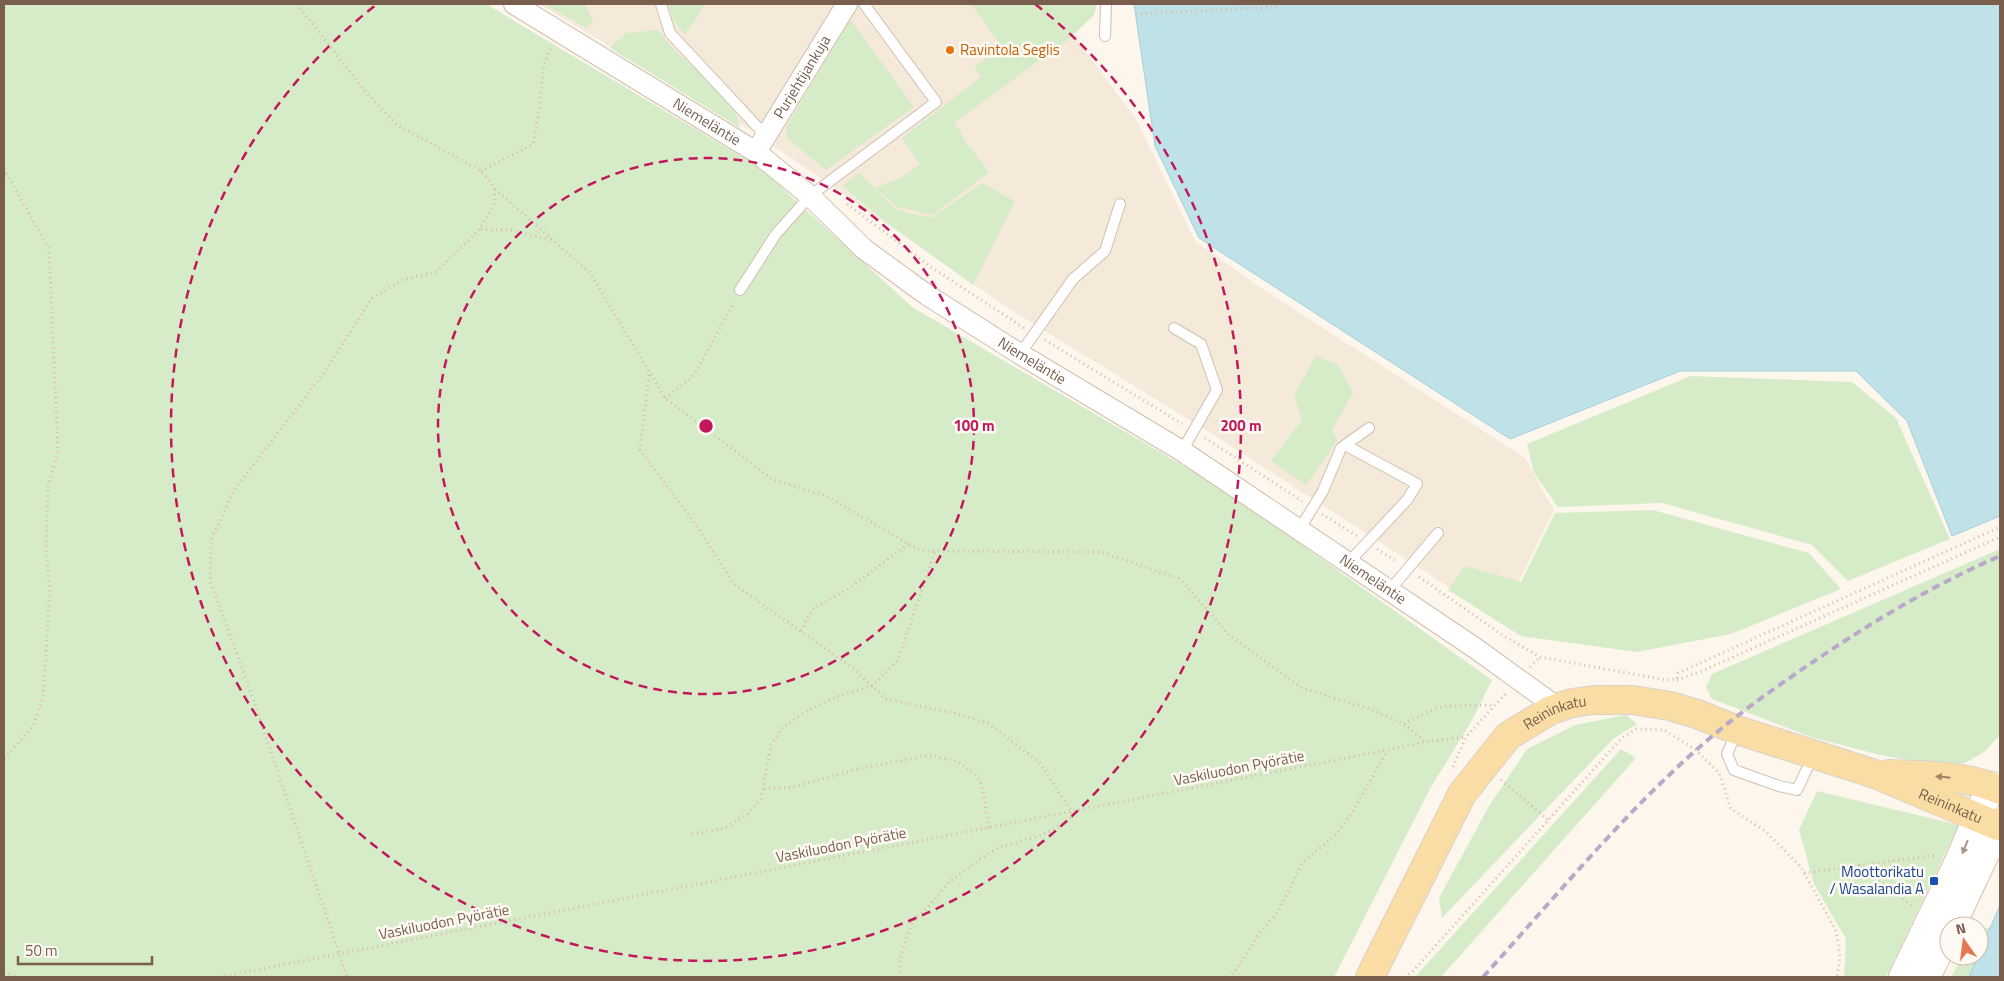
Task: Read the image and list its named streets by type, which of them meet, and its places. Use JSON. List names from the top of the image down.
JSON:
{
  "streets": {
    "main road": ["Reininkatu"],
    "street": ["Purjehtijankuja", "Niemeläntie"],
    "path": ["Vaskiluodon Pyörätie"]
  },
  "crossings": [
    ["Purjehtijankuja", "Niemeläntie"],
    ["Niemeläntie", "Reininkatu"]
  ],
  "places": {
    "other": ["Ravintola Seglis"],
    "transit": ["Moottorikatu / Wasalandia A"]
  },
  "scale_bar": "50 m",
  "north": "top",
  "rings": ["100 m", "200 m"]
}
